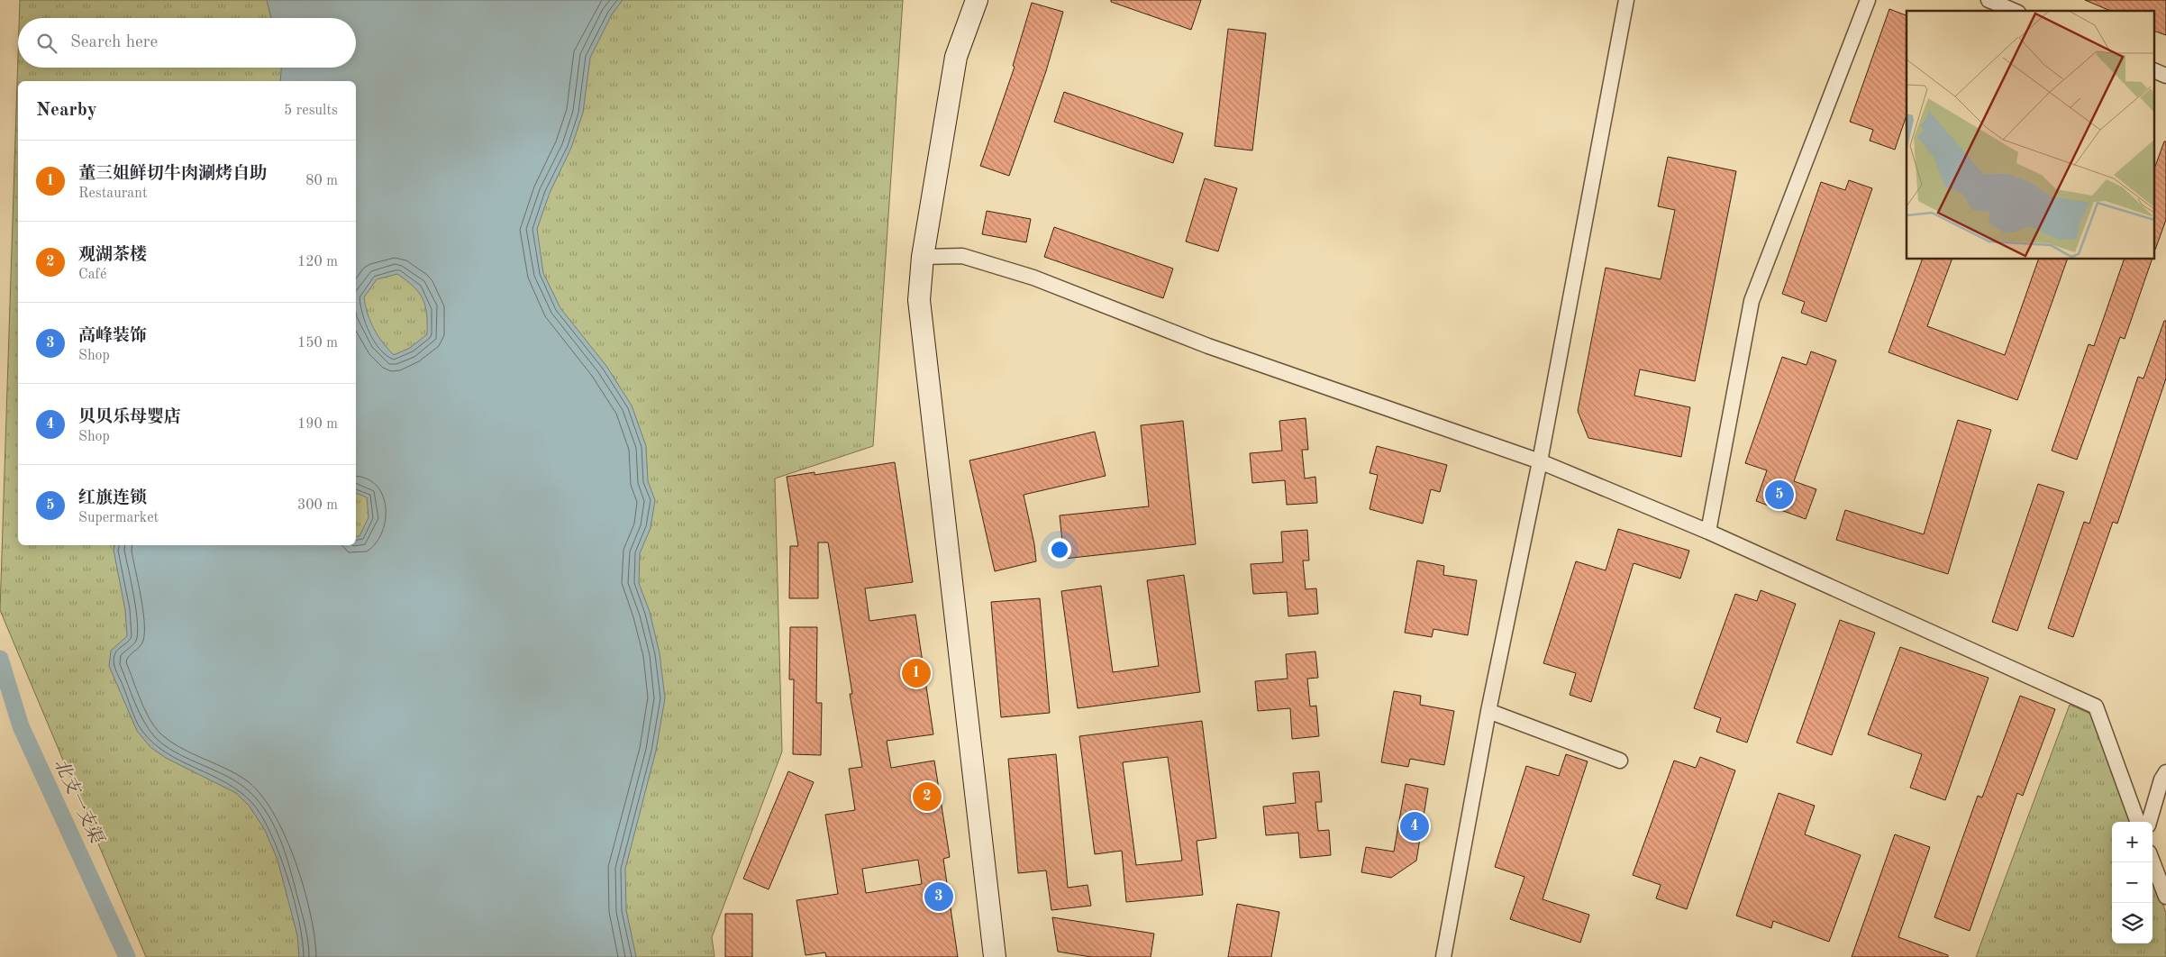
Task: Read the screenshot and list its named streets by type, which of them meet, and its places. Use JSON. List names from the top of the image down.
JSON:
{
  "water": ["北支一支渠"],
  "page": {
    "search": "Search here",
    "heading": ["Nearby", "5 results"],
    "list": [
      {
        "mark": "1",
        "name": "董三姐鲜切牛肉涮烤自助",
        "note": "Restaurant",
        "value": "80 m"
      },
      {
        "mark": "2",
        "name": "观湖茶楼",
        "note": "Café",
        "value": "120 m"
      },
      {
        "mark": "3",
        "name": "高峰装饰",
        "note": "Shop",
        "value": "150 m"
      },
      {
        "mark": "4",
        "name": "贝贝乐母婴店",
        "note": "Shop",
        "value": "190 m"
      },
      {
        "mark": "5",
        "name": "红旗连锁",
        "note": "Supermarket",
        "value": "300 m"
      }
    ],
    "pins": [
      "5",
      "1",
      "2",
      "4",
      "3"
    ],
    "map_buttons": ["+", "−"]
  }
}
